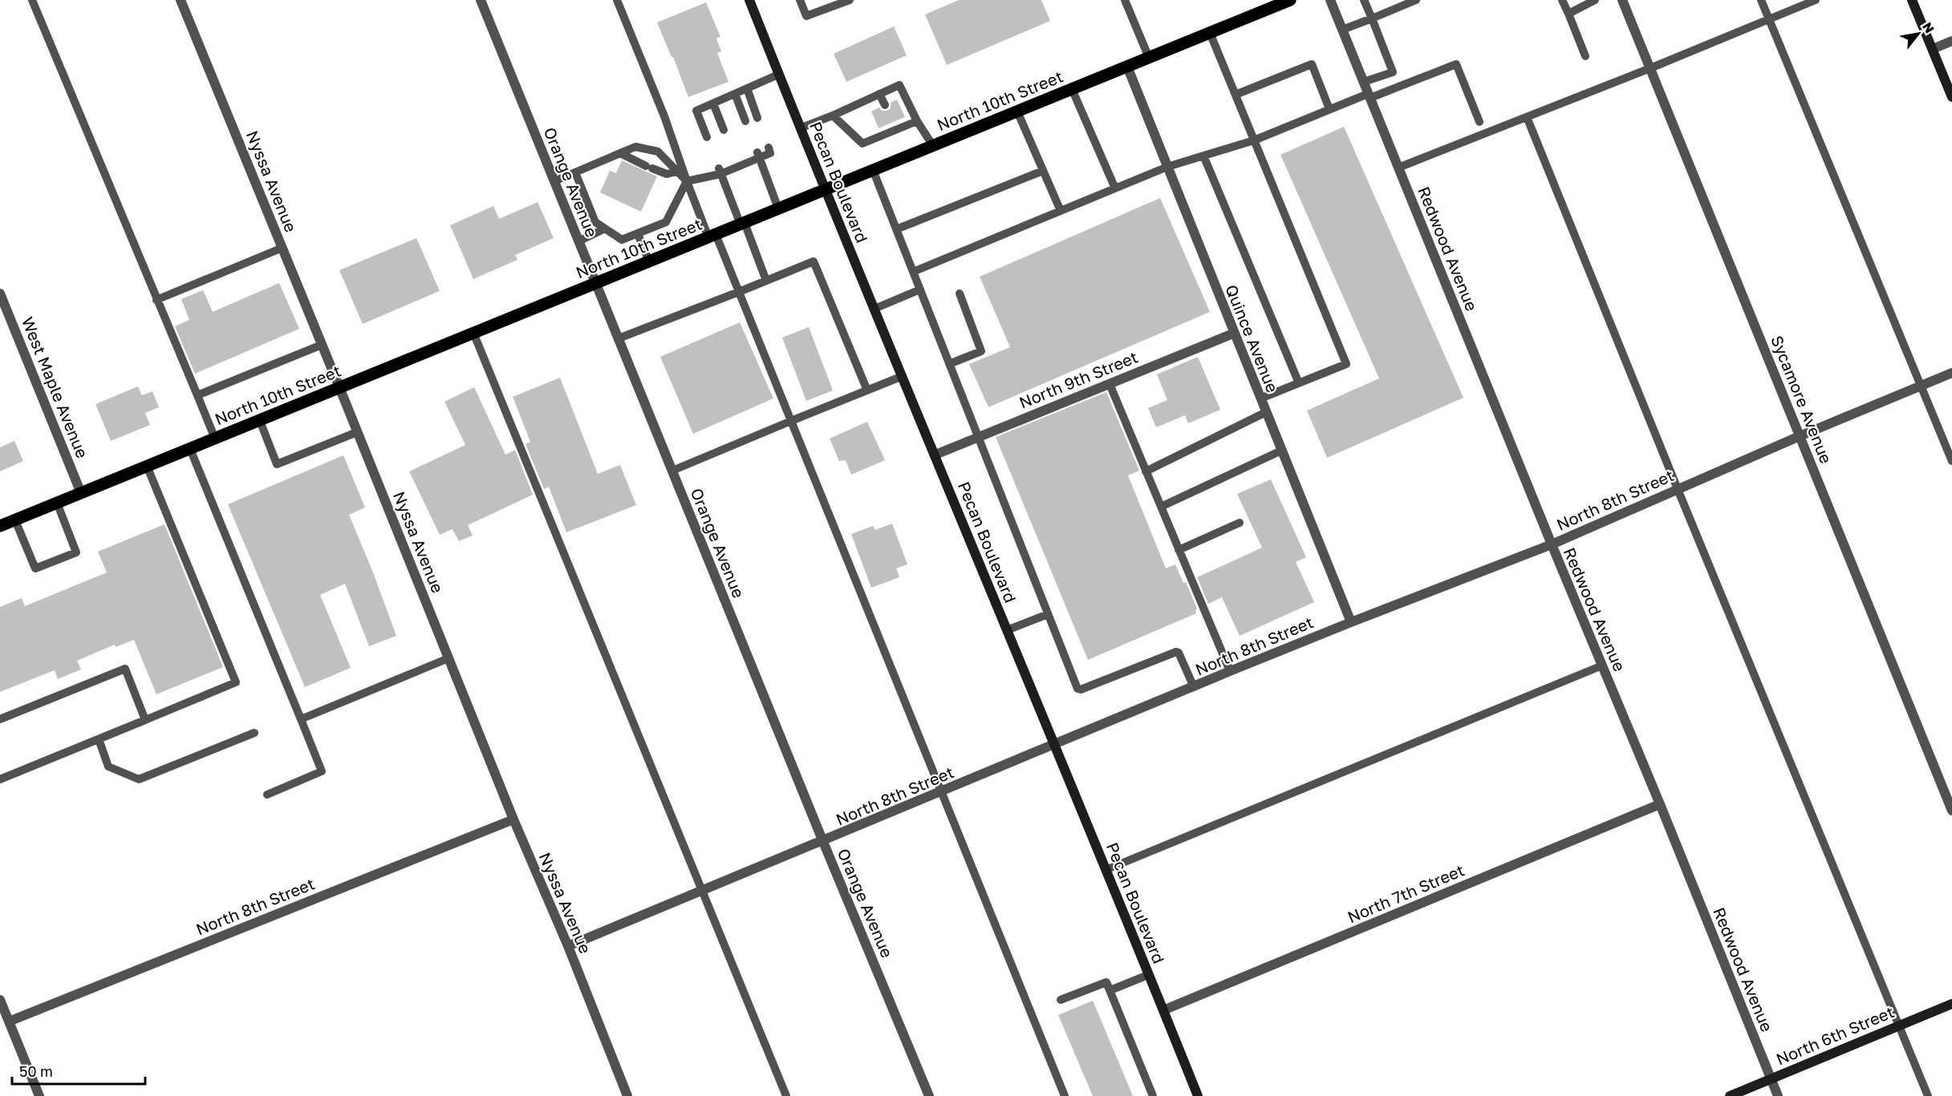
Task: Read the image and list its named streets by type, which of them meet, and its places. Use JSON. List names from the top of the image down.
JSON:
{
  "streets": {
    "main road": ["North 10th Street", "Pecan Boulevard", "North 6th Street"],
    "street": [
      "Nyssa Avenue",
      "Orange Avenue",
      "Redwood Avenue",
      "Quince Avenue",
      "North 9th Street",
      "West Maple Avenue",
      "Sycamore Avenue",
      "North 8th Street",
      "North 7th Street"
    ]
  },
  "crossings": [
    ["North 10th Street", "Nyssa Avenue"],
    ["North 10th Street", "Orange Avenue"],
    ["North 10th Street", "Pecan Boulevard"],
    ["North 10th Street", "Quince Avenue"],
    ["North 10th Street", "West Maple Avenue"],
    ["Nyssa Avenue", "North 8th Street"],
    ["Orange Avenue", "North 8th Street"],
    ["Pecan Boulevard", "North 9th Street"],
    ["Pecan Boulevard", "North 8th Street"],
    ["Pecan Boulevard", "North 7th Street"],
    ["Redwood Avenue", "North 8th Street"],
    ["Redwood Avenue", "North 7th Street"],
    ["Redwood Avenue", "North 6th Street"],
    ["Quince Avenue", "North 9th Street"],
    ["Quince Avenue", "North 8th Street"],
    ["Sycamore Avenue", "North 8th Street"]
  ],
  "scale_bar": "50 m",
  "north": "top right"
}
